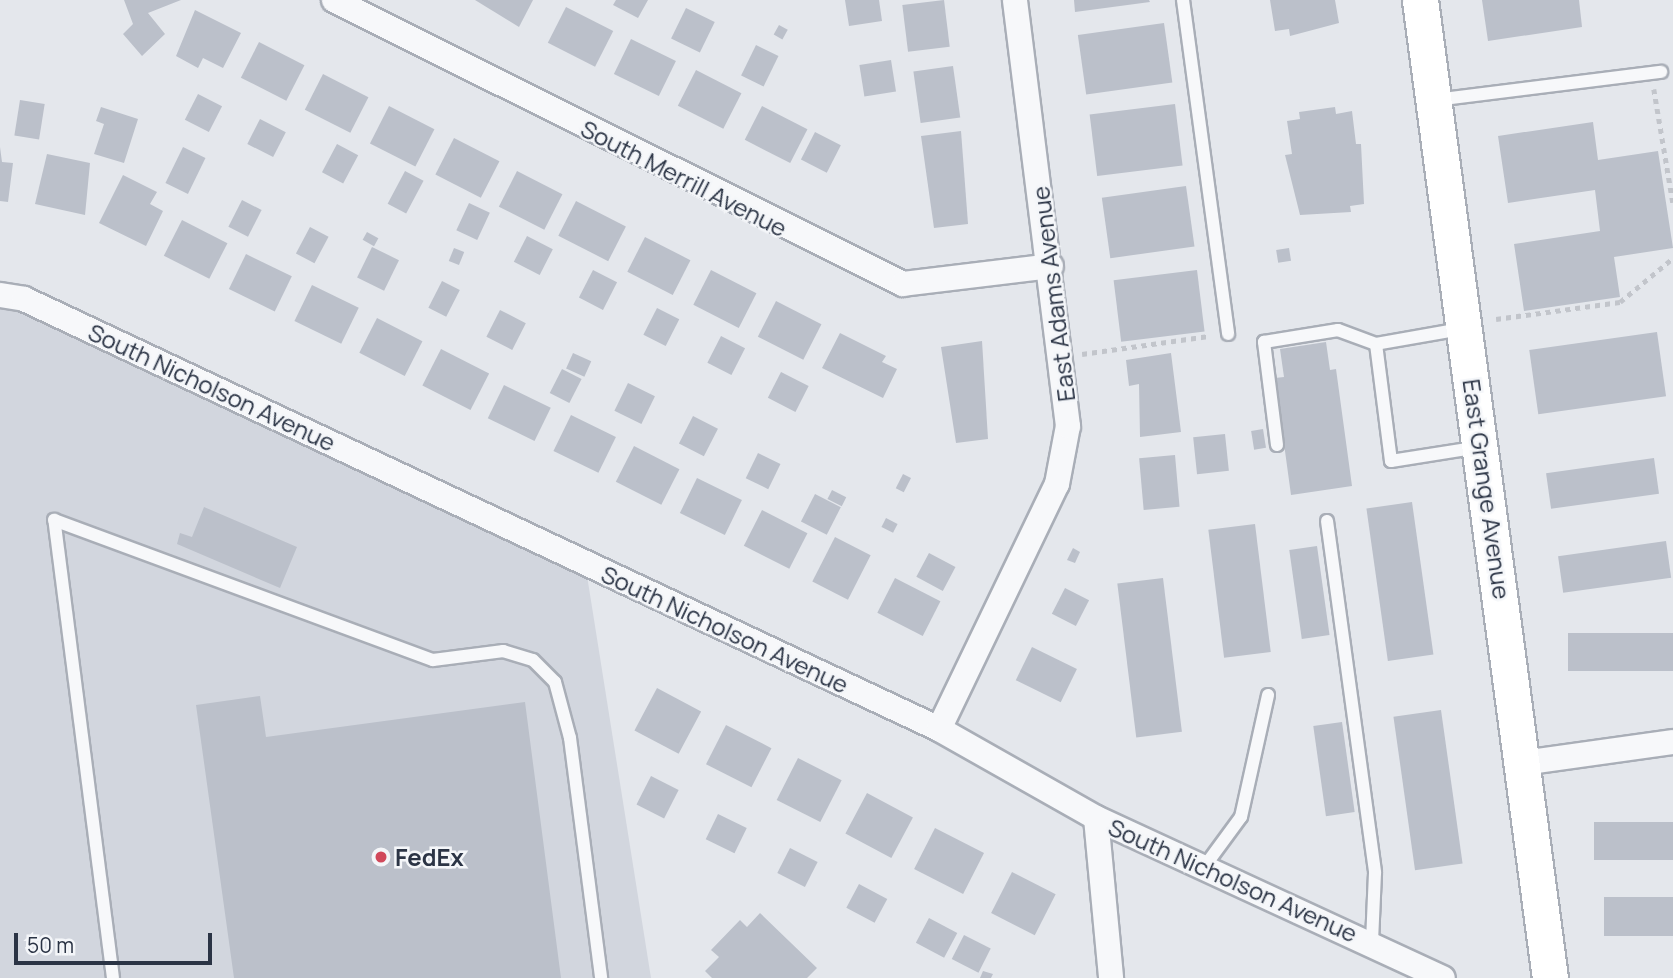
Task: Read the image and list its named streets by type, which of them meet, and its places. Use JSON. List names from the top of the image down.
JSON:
{
  "streets": {
    "street": [
      "South Merrill Avenue",
      "East Adams Avenue",
      "South Nicholson Avenue",
      "East Grange Avenue"
    ]
  },
  "crossings": [
    ["South Merrill Avenue", "East Adams Avenue"],
    ["East Adams Avenue", "South Nicholson Avenue"]
  ],
  "places": ["FedEx"],
  "scale_bar": "50 m"
}
